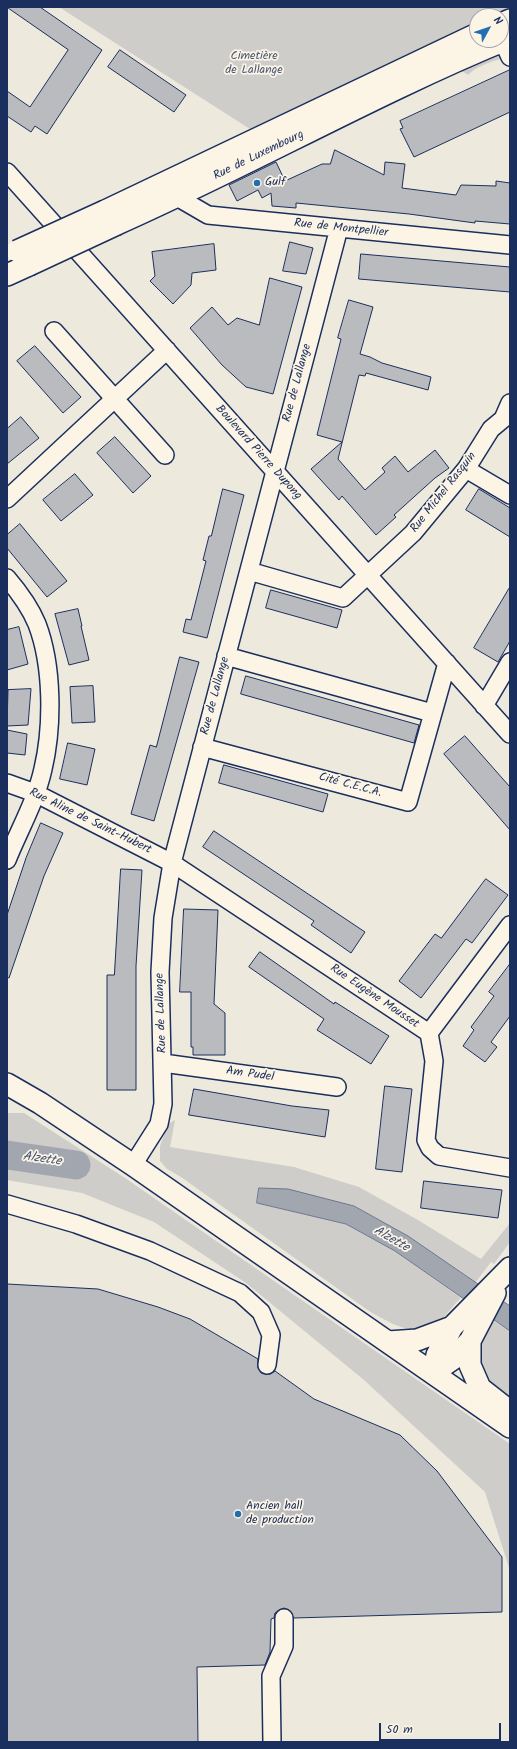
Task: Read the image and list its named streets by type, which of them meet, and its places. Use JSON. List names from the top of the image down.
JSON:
{
  "streets": {
    "main road": ["Rue de Luxembourg"],
    "street": [
      "Rue de Montpellier",
      "Rue de Lallange",
      "Boulevard Pierre Dupong",
      "Rue Michel Rasquin",
      "Cité C.E.C.A.",
      "Rue Aline de Saint-Hubert",
      "Rue Eugène Mousset",
      "Am Pudel"
    ]
  },
  "crossings": [
    ["Rue de Luxembourg", "Rue de Montpellier"],
    ["Rue de Montpellier", "Rue de Lallange"],
    ["Rue de Lallange", "Boulevard Pierre Dupong"],
    ["Rue de Lallange", "Rue Michel Rasquin"],
    ["Rue de Lallange", "Cité C.E.C.A."],
    ["Rue de Lallange", "Rue Aline de Saint-Hubert"],
    ["Rue de Lallange", "Rue Eugène Mousset"],
    ["Rue de Lallange", "Am Pudel"],
    ["Boulevard Pierre Dupong", "Rue Michel Rasquin"],
    ["Boulevard Pierre Dupong", "Cité C.E.C.A."],
    ["Rue Aline de Saint-Hubert", "Rue Eugène Mousset"]
  ],
  "water": ["Alzette"],
  "parks": ["Cimetière de Lallange"],
  "places": ["Gulf", "Ancien hall de production"],
  "scale_bar": "50 m",
  "north": "top right"
}
